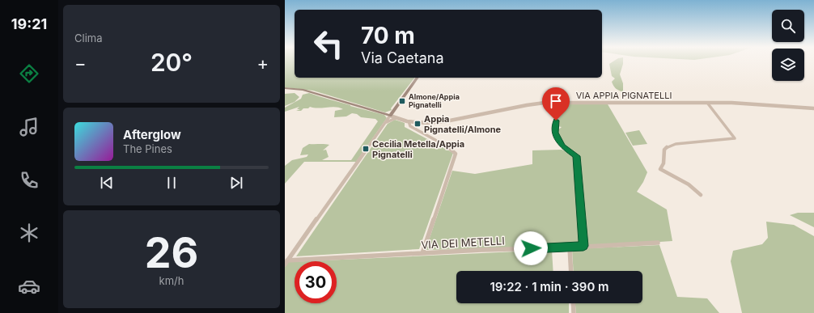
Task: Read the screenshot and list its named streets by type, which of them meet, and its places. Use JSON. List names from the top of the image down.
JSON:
{
  "streets": {
    "main road": ["VIA APPIA PIGNATELLI"],
    "street": ["VIA DEI METELLI"]
  },
  "places": {
    "transit": ["Almone/Appia Pignatelli", "Appia Pignatelli/Almone", "Cecilia Metella/Appia Pignatelli"]
  },
  "page": {
    "tabs": "19:21",
    "tile": [
      "Clima",
      ["26", "km/h"]
    ],
    "turn": ["70 m", "Via Caetana"],
    "heat": ["−", "20°", "+"],
    "song": ["Afterglow", "The Pines"],
    "limit": "30",
    "trip": "19:22 · 1 min · 390 m"
  }
}
